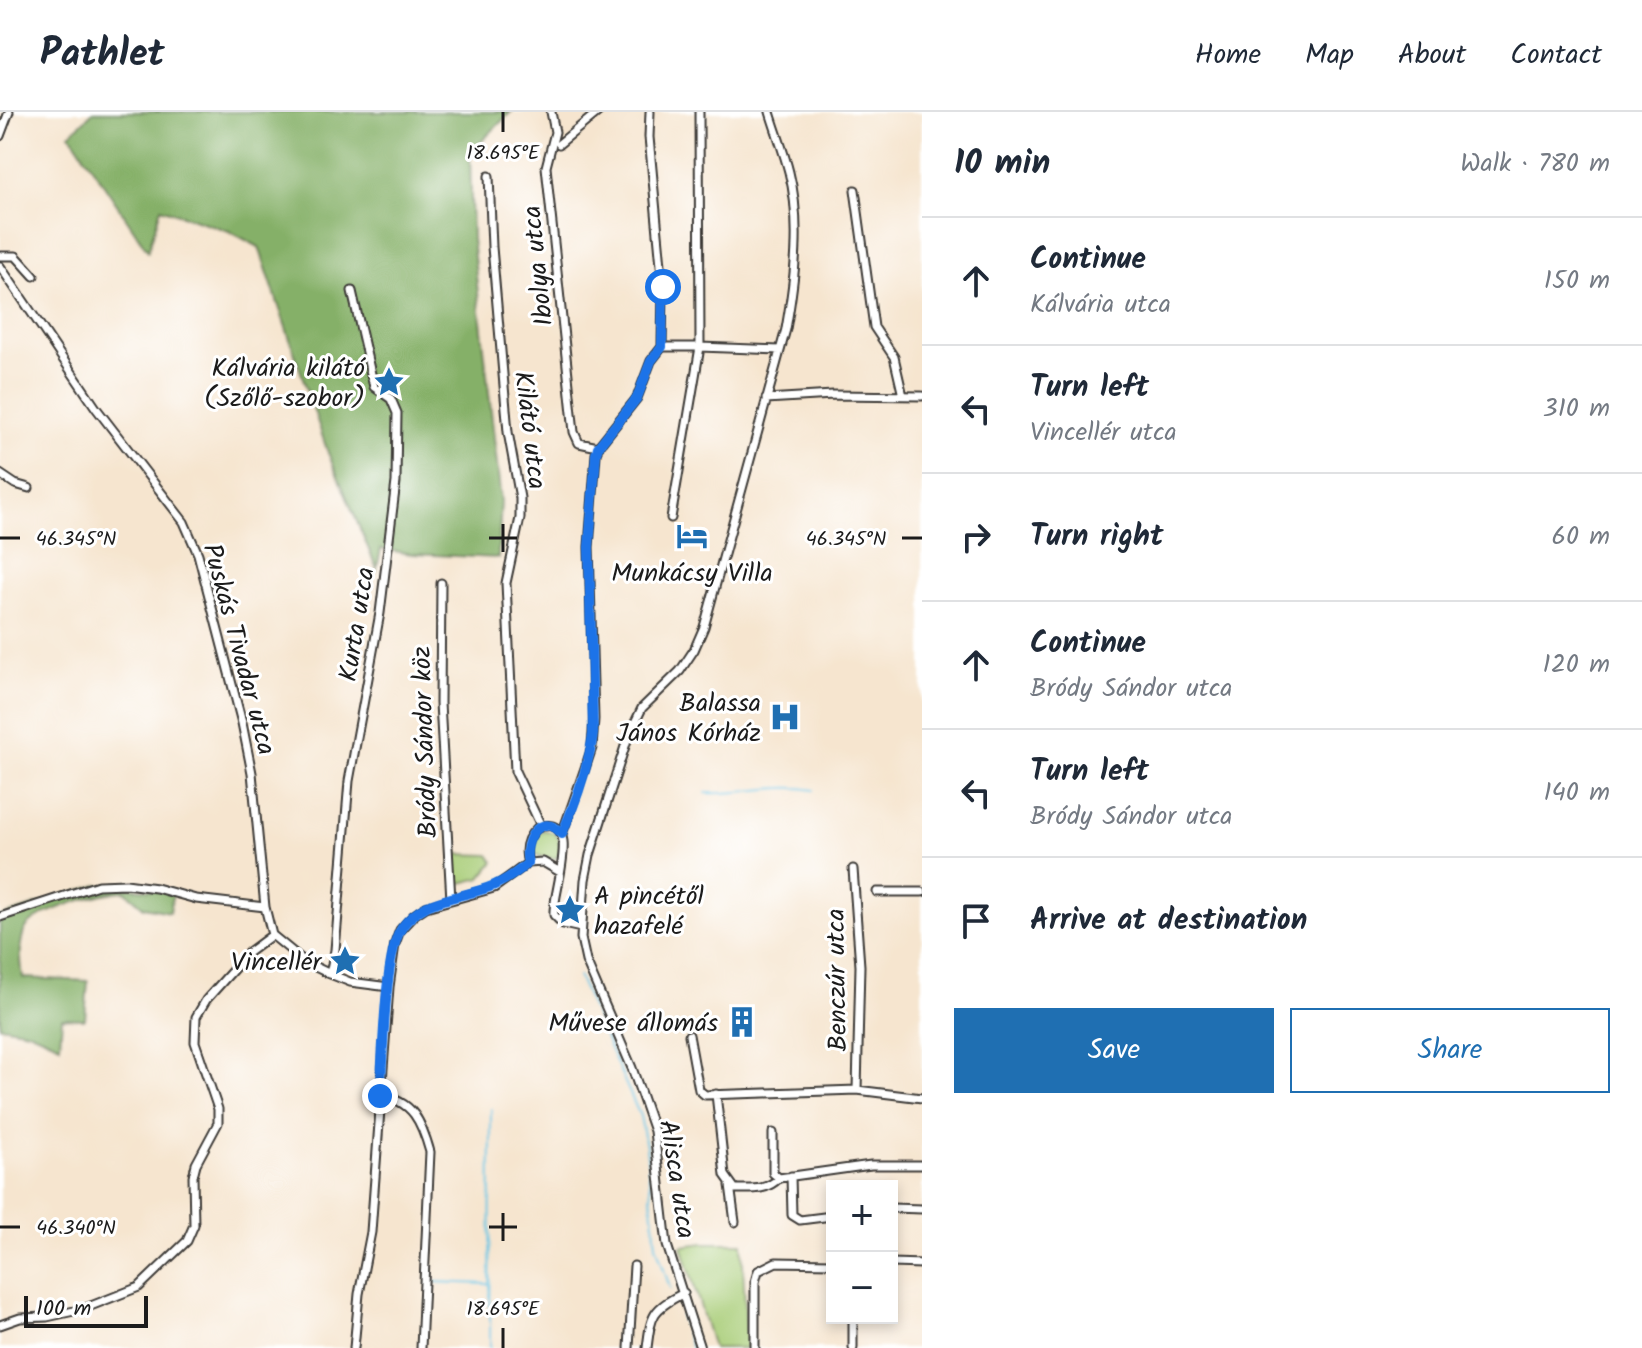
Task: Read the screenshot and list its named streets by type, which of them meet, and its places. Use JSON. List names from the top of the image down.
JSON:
{
  "streets": {
    "street": [
      "Ibolya utca",
      "Kilátó utca",
      "Kurta utca",
      "Puskás Tivadar utca",
      "Bródy Sándor köz",
      "Benczúr utca",
      "Alisca utca"
    ]
  },
  "places": {
    "place": ["Kálvária kilátó (Szőlő-szobor)", "A pincétől hazafelé", "Vincellér"],
    "hotel": ["Munkácsy Villa"],
    "hospital": ["Balassa János Kórház"],
    "building": ["Művese állomás"]
  },
  "scale_bar": "100 m",
  "page": {
    "header": "Pathlet",
    "nav": [
      "Home",
      "Map",
      "About",
      "Contact"
    ],
    "heading": ["10 min", "Walk · 780 m"],
    "list": [
      ["Continue", "Kálvária utca", "150 m"],
      ["Turn left", "Vincellér utca", "310 m"],
      ["Turn right", "60 m"],
      ["Continue", "Bródy Sándor utca", "120 m"],
      ["Turn left", "Bródy Sándor utca", "140 m"],
      "Arrive at destination"
    ],
    "buttons": ["Save", "Share"],
    "map_buttons": ["+", "−"],
    "scale": "100 m"
  },
  "coordinates": ["18.695°E", "46.345°N", "46.340°N"]
}
